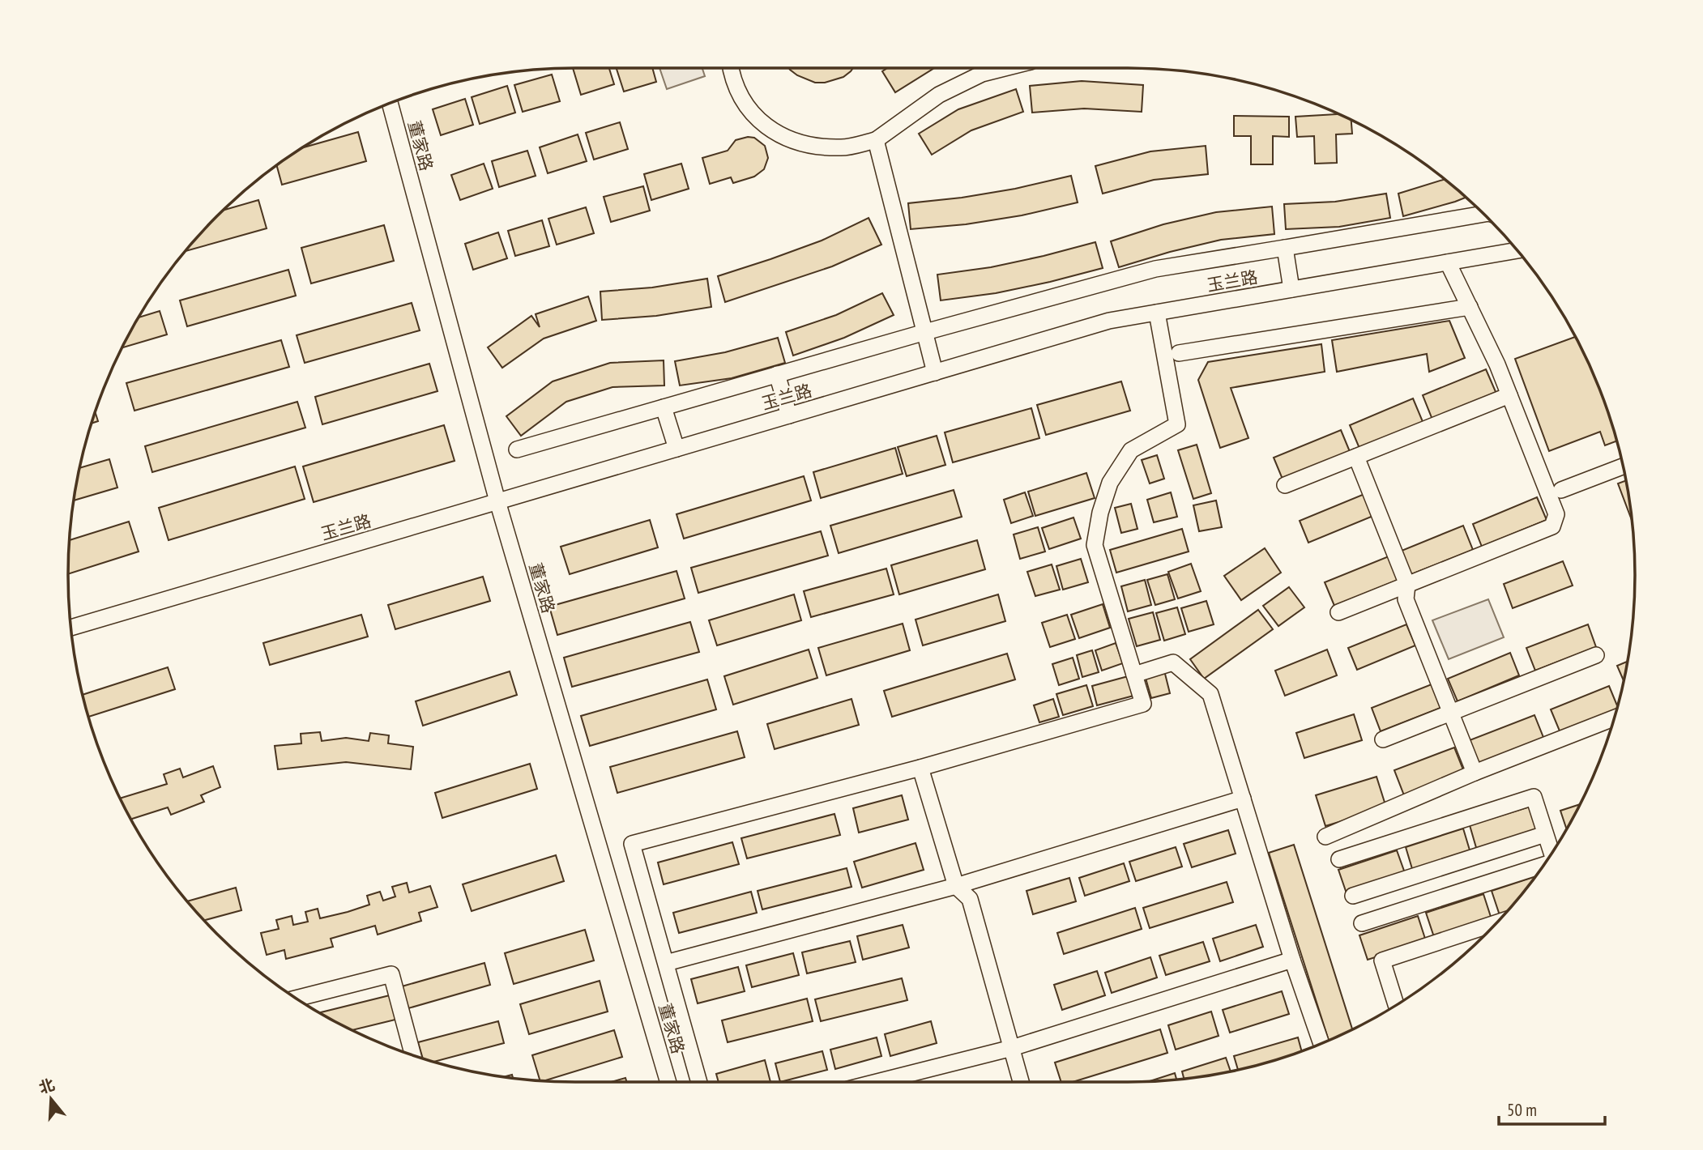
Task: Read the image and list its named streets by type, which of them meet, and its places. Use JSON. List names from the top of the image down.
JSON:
{
  "streets": {
    "street": ["董家路", "玉兰路"]
  },
  "crossings": [
    ["董家路", "玉兰路"]
  ],
  "scale_bar": "50 m",
  "north": "top"
}
